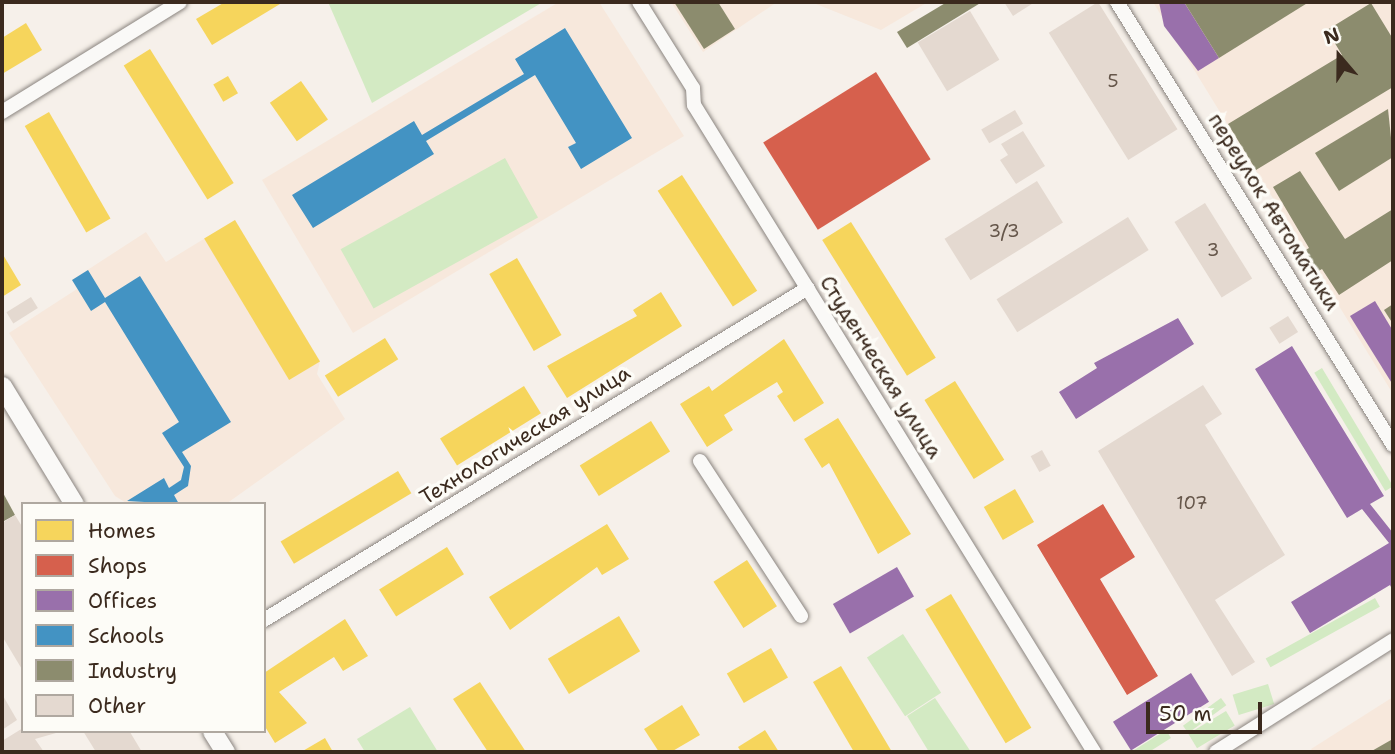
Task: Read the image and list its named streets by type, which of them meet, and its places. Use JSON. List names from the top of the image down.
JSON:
{
  "streets": {
    "street": ["переулок Автоматики", "Студенческая улица", "Технологическая улица"]
  },
  "crossings": [
    ["Студенческая улица", "Технологическая улица"]
  ],
  "house_numbers": [
    "5",
    "3/3",
    "3",
    "107"
  ],
  "legend": [
    "Homes",
    "Shops",
    "Offices",
    "Schools",
    "Industry",
    "Other"
  ],
  "scale_bar": "50 m",
  "north": "top"
}
